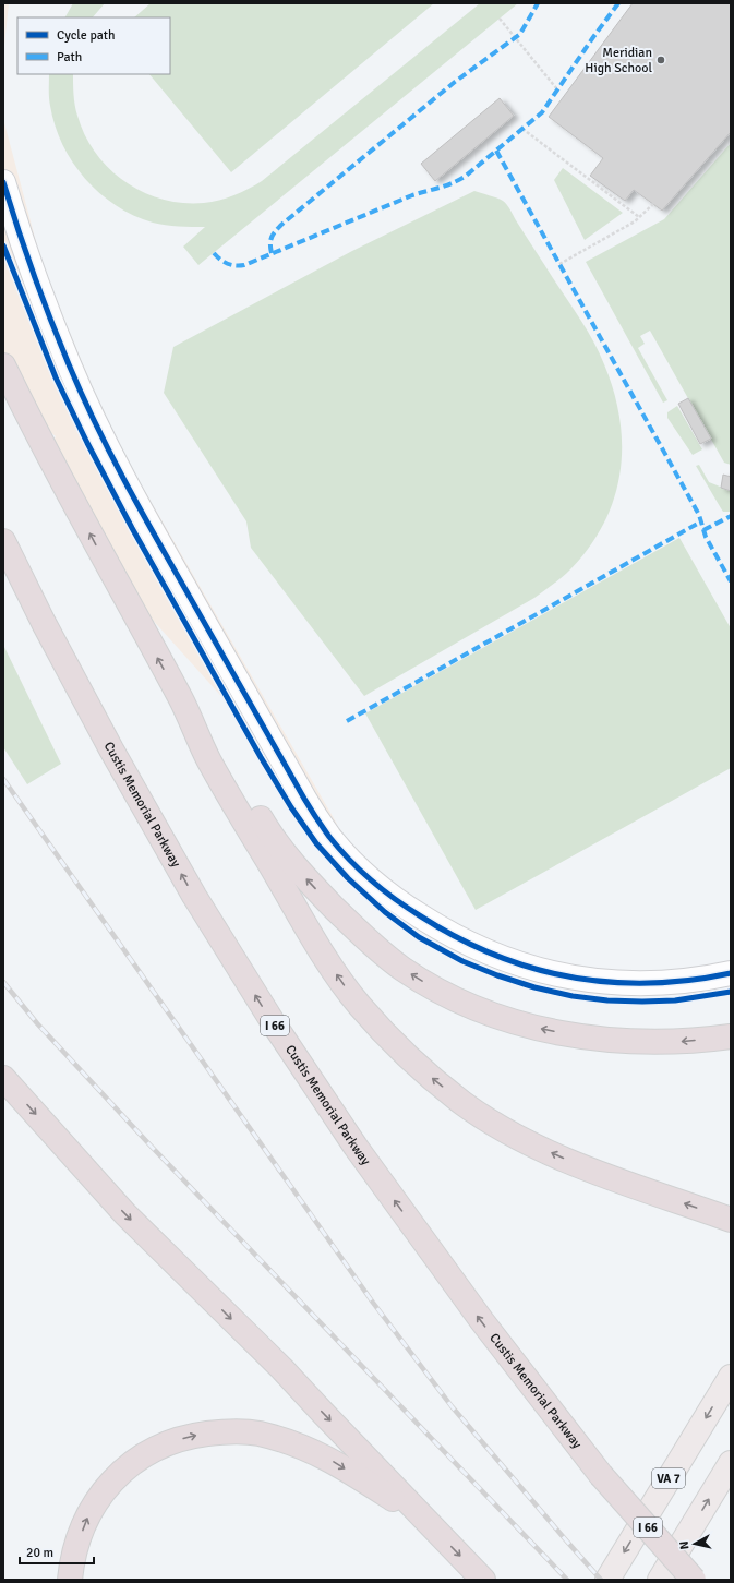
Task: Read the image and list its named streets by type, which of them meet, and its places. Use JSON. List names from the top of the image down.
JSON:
{
  "streets": {
    "highway": ["Custis Memorial Parkway", "I 66"],
    "main road": ["VA 7"]
  },
  "places": ["Meridian High School"],
  "legend": ["Cycle path", "Path"],
  "scale_bar": "20 m",
  "north": "left"
}
